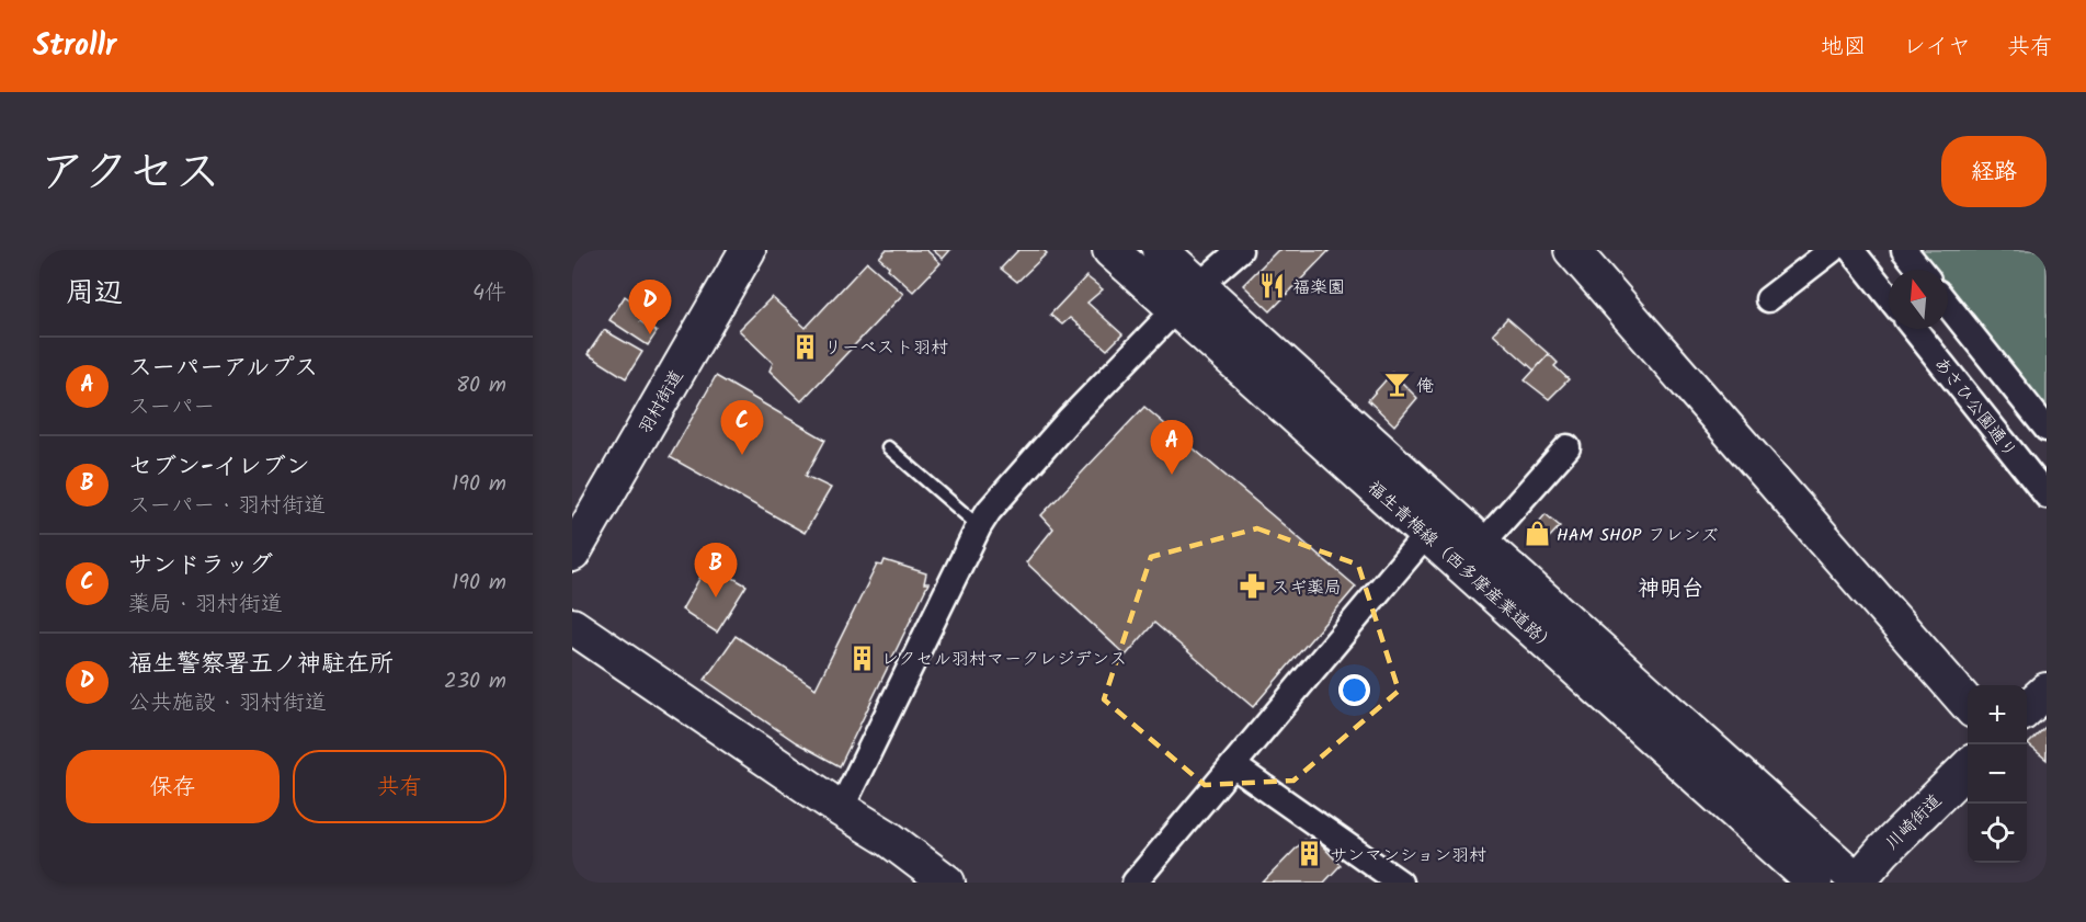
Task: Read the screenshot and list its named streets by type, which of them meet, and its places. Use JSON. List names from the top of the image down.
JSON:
{
  "streets": {
    "main road": ["羽村街道", "福生青梅線（西多摩産業道路）", "川崎街道"],
    "street": ["あさひ公園通り"]
  },
  "crossings": [
    ["福生青梅線（西多摩産業道路）", "川崎街道"]
  ],
  "districts": ["神明台"],
  "places": {
    "restaurant": ["福楽園"],
    "building": ["リーベスト羽村", "レクセル羽村マークレジデンス", "サンマンション羽村"],
    "bar": ["俺"],
    "shop": ["HAM SHOP フレンズ"],
    "pharmacy": ["スギ薬局"]
  },
  "north": "top",
  "page": {
    "header": "Strollr",
    "nav": ["地図", "レイヤ", "共有"],
    "title": "アクセス",
    "buttons": [
      "経路",
      ["保存", "共有"]
    ],
    "heading": ["周辺", "4件"],
    "pins": [
      "D",
      "C",
      "A",
      "B"
    ],
    "list": [
      {
        "mark": "A",
        "name": "スーパーアルプス",
        "note": "スーパー",
        "value": "80 m"
      },
      {
        "mark": "B",
        "name": "セブン-イレブン",
        "note": "スーパー · 羽村街道",
        "value": "190 m"
      },
      {
        "mark": "C",
        "name": "サンドラッグ",
        "note": "薬局 · 羽村街道",
        "value": "190 m"
      },
      {
        "mark": "D",
        "name": "福生警察署五ノ神駐在所",
        "note": "公共施設 · 羽村街道",
        "value": "230 m"
      }
    ],
    "map_buttons": ["+", "−"]
  }
}
